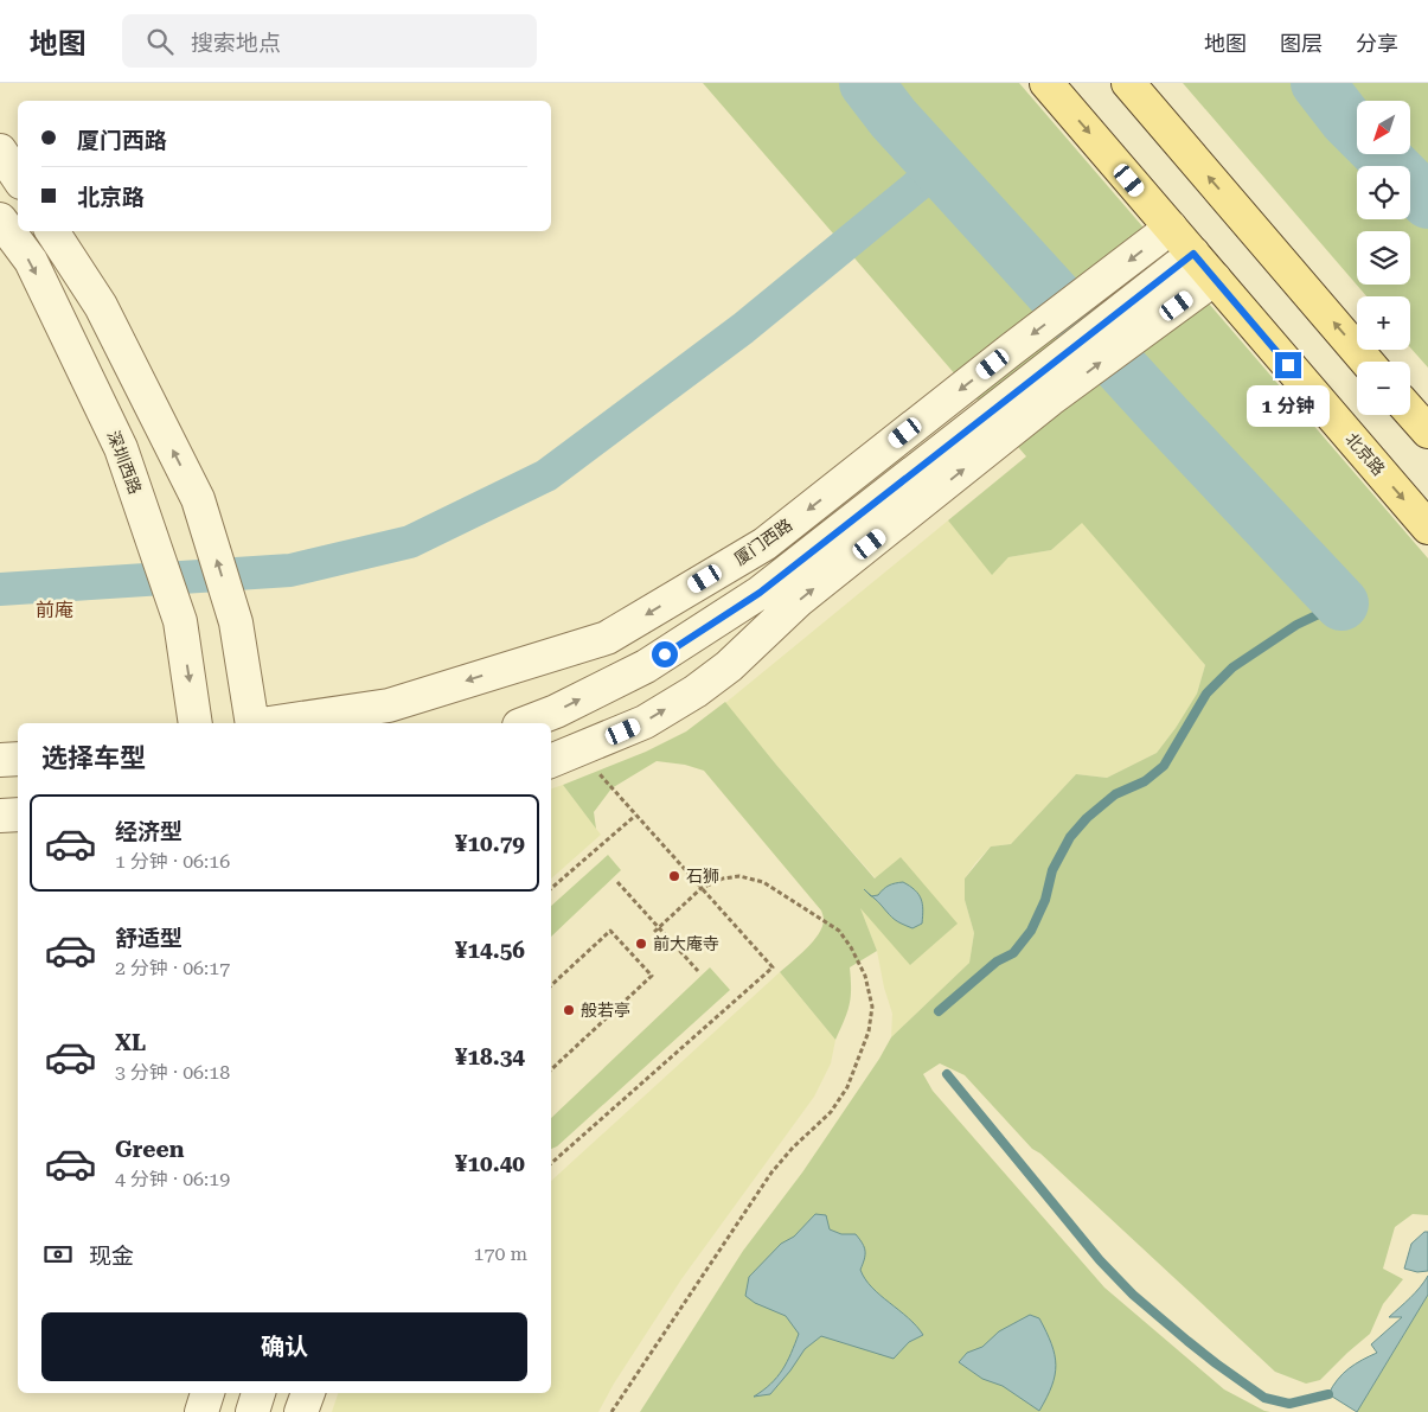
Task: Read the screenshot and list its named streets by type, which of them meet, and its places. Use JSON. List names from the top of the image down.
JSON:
{
  "streets": {
    "main road": ["北京路"],
    "street": ["深圳西路", "厦门西路"]
  },
  "crossings": [
    ["北京路", "厦门西路"]
  ],
  "districts": ["前庵"],
  "places": ["石狮", "前大庵寺", "般若亭"],
  "north": "bottom left",
  "page": {
    "header": "地图",
    "search": "搜索地点",
    "nav": ["地图", "图层", "分享"],
    "map_buttons": ["+", "−"],
    "banner": ["厦门西路", "北京路"],
    "bubble": "1 分钟",
    "heading": "选择车型",
    "list": [
      {
        "name": "经济型",
        "note": "1 分钟 · 06:16",
        "value": "¥10.79"
      },
      {
        "name": "舒适型",
        "note": "2 分钟 · 06:17",
        "value": "¥14.56"
      },
      {
        "name": "XL",
        "note": "3 分钟 · 06:18",
        "value": "¥18.34"
      },
      {
        "name": "Green",
        "note": "4 分钟 · 06:19",
        "value": "¥10.40"
      }
    ],
    "pay": ["现金", "170 m"],
    "buttons": "确认"
  }
}
